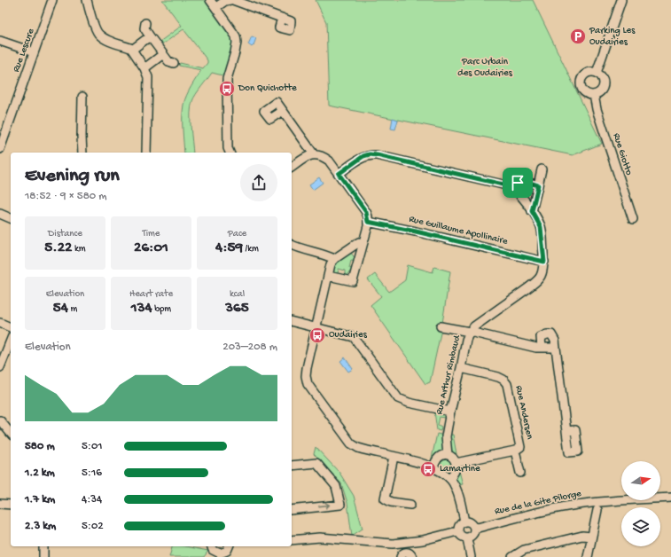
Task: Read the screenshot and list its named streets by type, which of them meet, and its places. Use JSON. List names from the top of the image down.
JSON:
{
  "streets": {
    "street": [
      "Rue Lescure",
      "Rue Giotto",
      "Rue Guillaume Apollinaire",
      "Rue Arthur Rimbaud",
      "Rue Andersen",
      "Rue de la Gite Pilorge"
    ]
  },
  "crossings": [
    ["Rue Guillaume Apollinaire", "Rue Arthur Rimbaud"],
    ["Rue Arthur Rimbaud", "Rue Andersen"]
  ],
  "parks": ["Parc Urbain des Oudairies"],
  "places": {
    "parking": ["Parking Les Oudairies"],
    "bus stop": ["Don Quichotte", "Oudairies", "Lamartine"]
  },
  "north": "right",
  "page": {
    "heading": ["Evening run", "18:52 · 9 × 580 m"],
    "stats": [
      ["Distance", "5.22 km"],
      ["Time", "26:01"],
      ["Pace", "4:59 /km"],
      ["Elevation", "54 m"],
      ["Heart rate", "134 bpm"],
      ["kcal", "365"]
    ],
    "chart": ["Elevation", "203–208 m"],
    "list": [
      {
        "name": "580 m",
        "note": "5:01"
      },
      {
        "name": "1.2 km",
        "note": "5:16"
      },
      {
        "name": "1.7 km",
        "note": "4:34"
      },
      {
        "name": "2.3 km",
        "note": "5:02"
      }
    ]
  }
}
